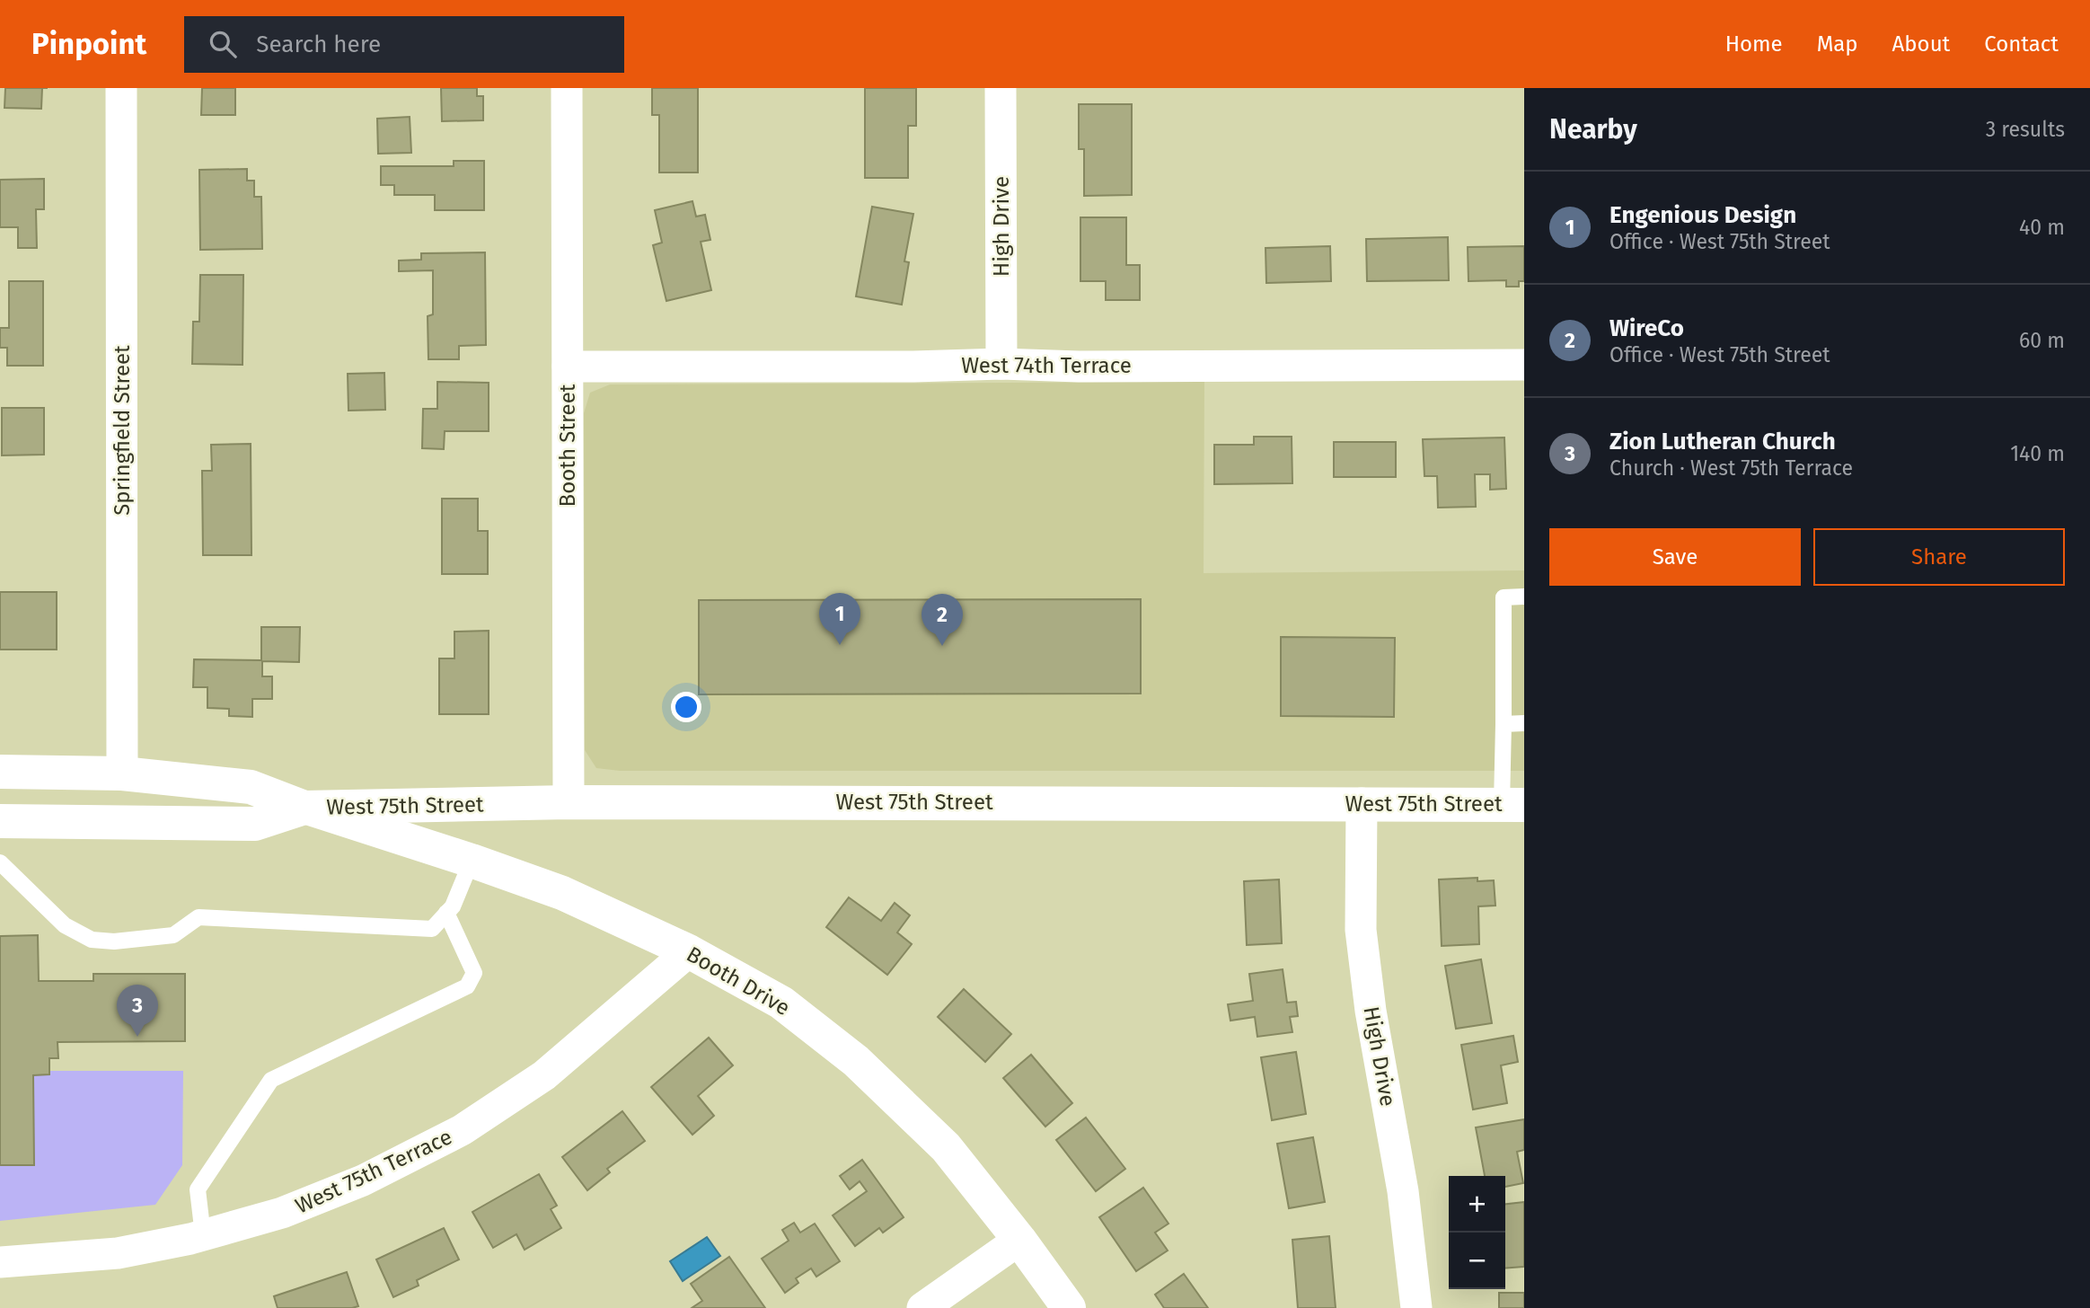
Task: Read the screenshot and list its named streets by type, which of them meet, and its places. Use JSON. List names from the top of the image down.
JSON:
{
  "streets": {
    "main road": ["West 75th Street", "Booth Drive"],
    "street": [
      "High Drive",
      "West 74th Terrace",
      "Springfield Street",
      "Booth Street",
      "West 75th Terrace"
    ]
  },
  "crossings": [
    ["High Drive", "West 74th Terrace"],
    ["High Drive", "West 75th Street"],
    ["West 74th Terrace", "Booth Street"],
    ["Springfield Street", "West 75th Street"],
    ["Booth Street", "West 75th Street"],
    ["West 75th Street", "Booth Drive"],
    ["Booth Drive", "West 75th Terrace"]
  ],
  "page": {
    "header": "Pinpoint",
    "search": "Search here",
    "nav": [
      "Home",
      "Map",
      "About",
      "Contact"
    ],
    "heading": ["Nearby", "3 results"],
    "list": [
      {
        "mark": "1",
        "name": "Engenious Design",
        "note": "Office · West 75th Street",
        "value": "40 m"
      },
      {
        "mark": "2",
        "name": "WireCo",
        "note": "Office · West 75th Street",
        "value": "60 m"
      },
      {
        "mark": "3",
        "name": "Zion Lutheran Church",
        "note": "Church · West 75th Terrace",
        "value": "140 m"
      }
    ],
    "buttons": ["Save", "Share"],
    "pins": ["1", "2", "3"],
    "map_buttons": ["+", "−"]
  }
}
